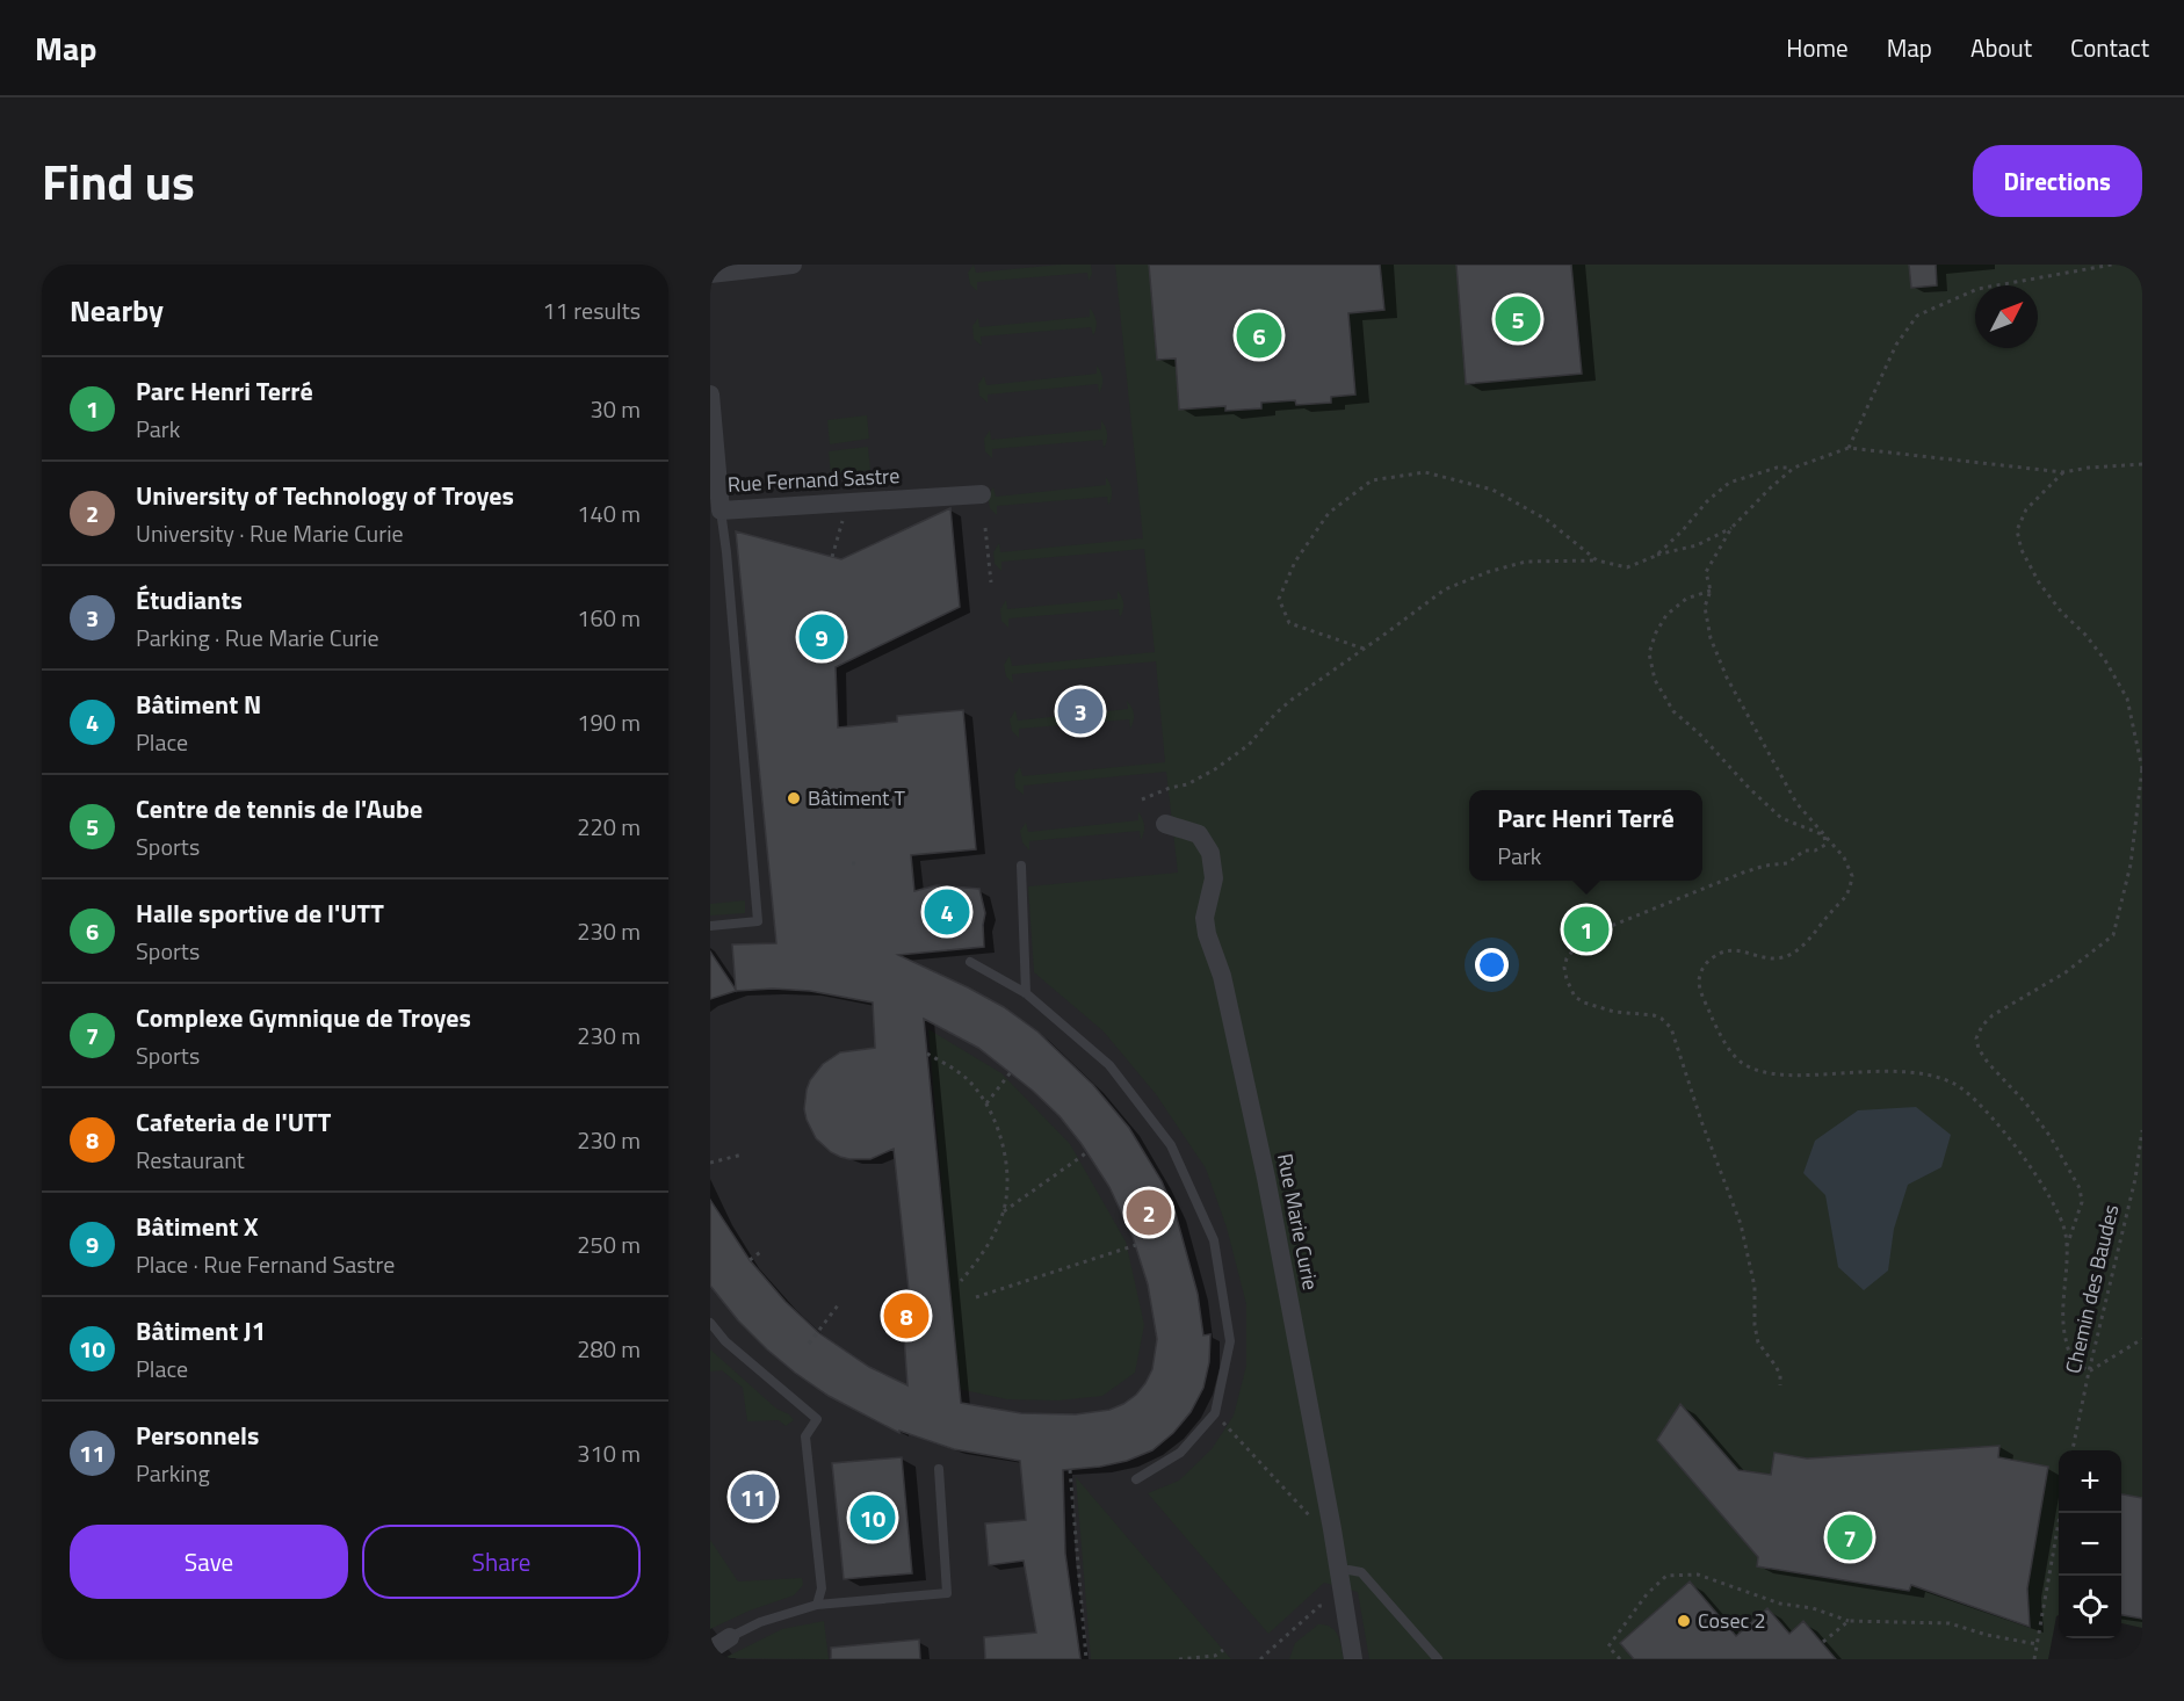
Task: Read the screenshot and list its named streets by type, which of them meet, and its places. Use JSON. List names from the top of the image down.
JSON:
{
  "streets": {
    "street": ["Rue Fernand Sastre", "Rue Marie Curie"],
    "path": ["Chemin des Baudes"]
  },
  "places": ["Bâtiment T", "Cosec 2"],
  "north": "top right",
  "page": {
    "header": "Map",
    "nav": [
      "Home",
      "Map",
      "About",
      "Contact"
    ],
    "title": "Find us",
    "buttons": [
      "Directions",
      ["Save", "Share"]
    ],
    "heading": ["Nearby", "11 results"],
    "pins": [
      "5",
      "6",
      "9",
      "3",
      "4",
      "1",
      "2",
      "8",
      "11",
      "10",
      "7"
    ],
    "list": [
      {
        "mark": "1",
        "name": "Parc Henri Terré",
        "note": "Park",
        "value": "30 m"
      },
      {
        "mark": "2",
        "name": "University of Technology of Troyes",
        "note": "University · Rue Marie Curie",
        "value": "140 m"
      },
      {
        "mark": "3",
        "name": "Étudiants",
        "note": "Parking · Rue Marie Curie",
        "value": "160 m"
      },
      {
        "mark": "4",
        "name": "Bâtiment N",
        "note": "Place",
        "value": "190 m"
      },
      {
        "mark": "5",
        "name": "Centre de tennis de l'Aube",
        "note": "Sports",
        "value": "220 m"
      },
      {
        "mark": "6",
        "name": "Halle sportive de l'UTT",
        "note": "Sports",
        "value": "230 m"
      },
      {
        "mark": "7",
        "name": "Complexe Gymnique de Troyes",
        "note": "Sports",
        "value": "230 m"
      },
      {
        "mark": "8",
        "name": "Cafeteria de l'UTT",
        "note": "Restaurant",
        "value": "230 m"
      },
      {
        "mark": "9",
        "name": "Bâtiment X",
        "note": "Place · Rue Fernand Sastre",
        "value": "250 m"
      },
      {
        "mark": "10",
        "name": "Bâtiment J1",
        "note": "Place",
        "value": "280 m"
      },
      {
        "mark": "11",
        "name": "Personnels",
        "note": "Parking",
        "value": "310 m"
      }
    ],
    "popup": ["Parc Henri Terré", "Park"],
    "map_buttons": ["+", "−"]
  }
}
